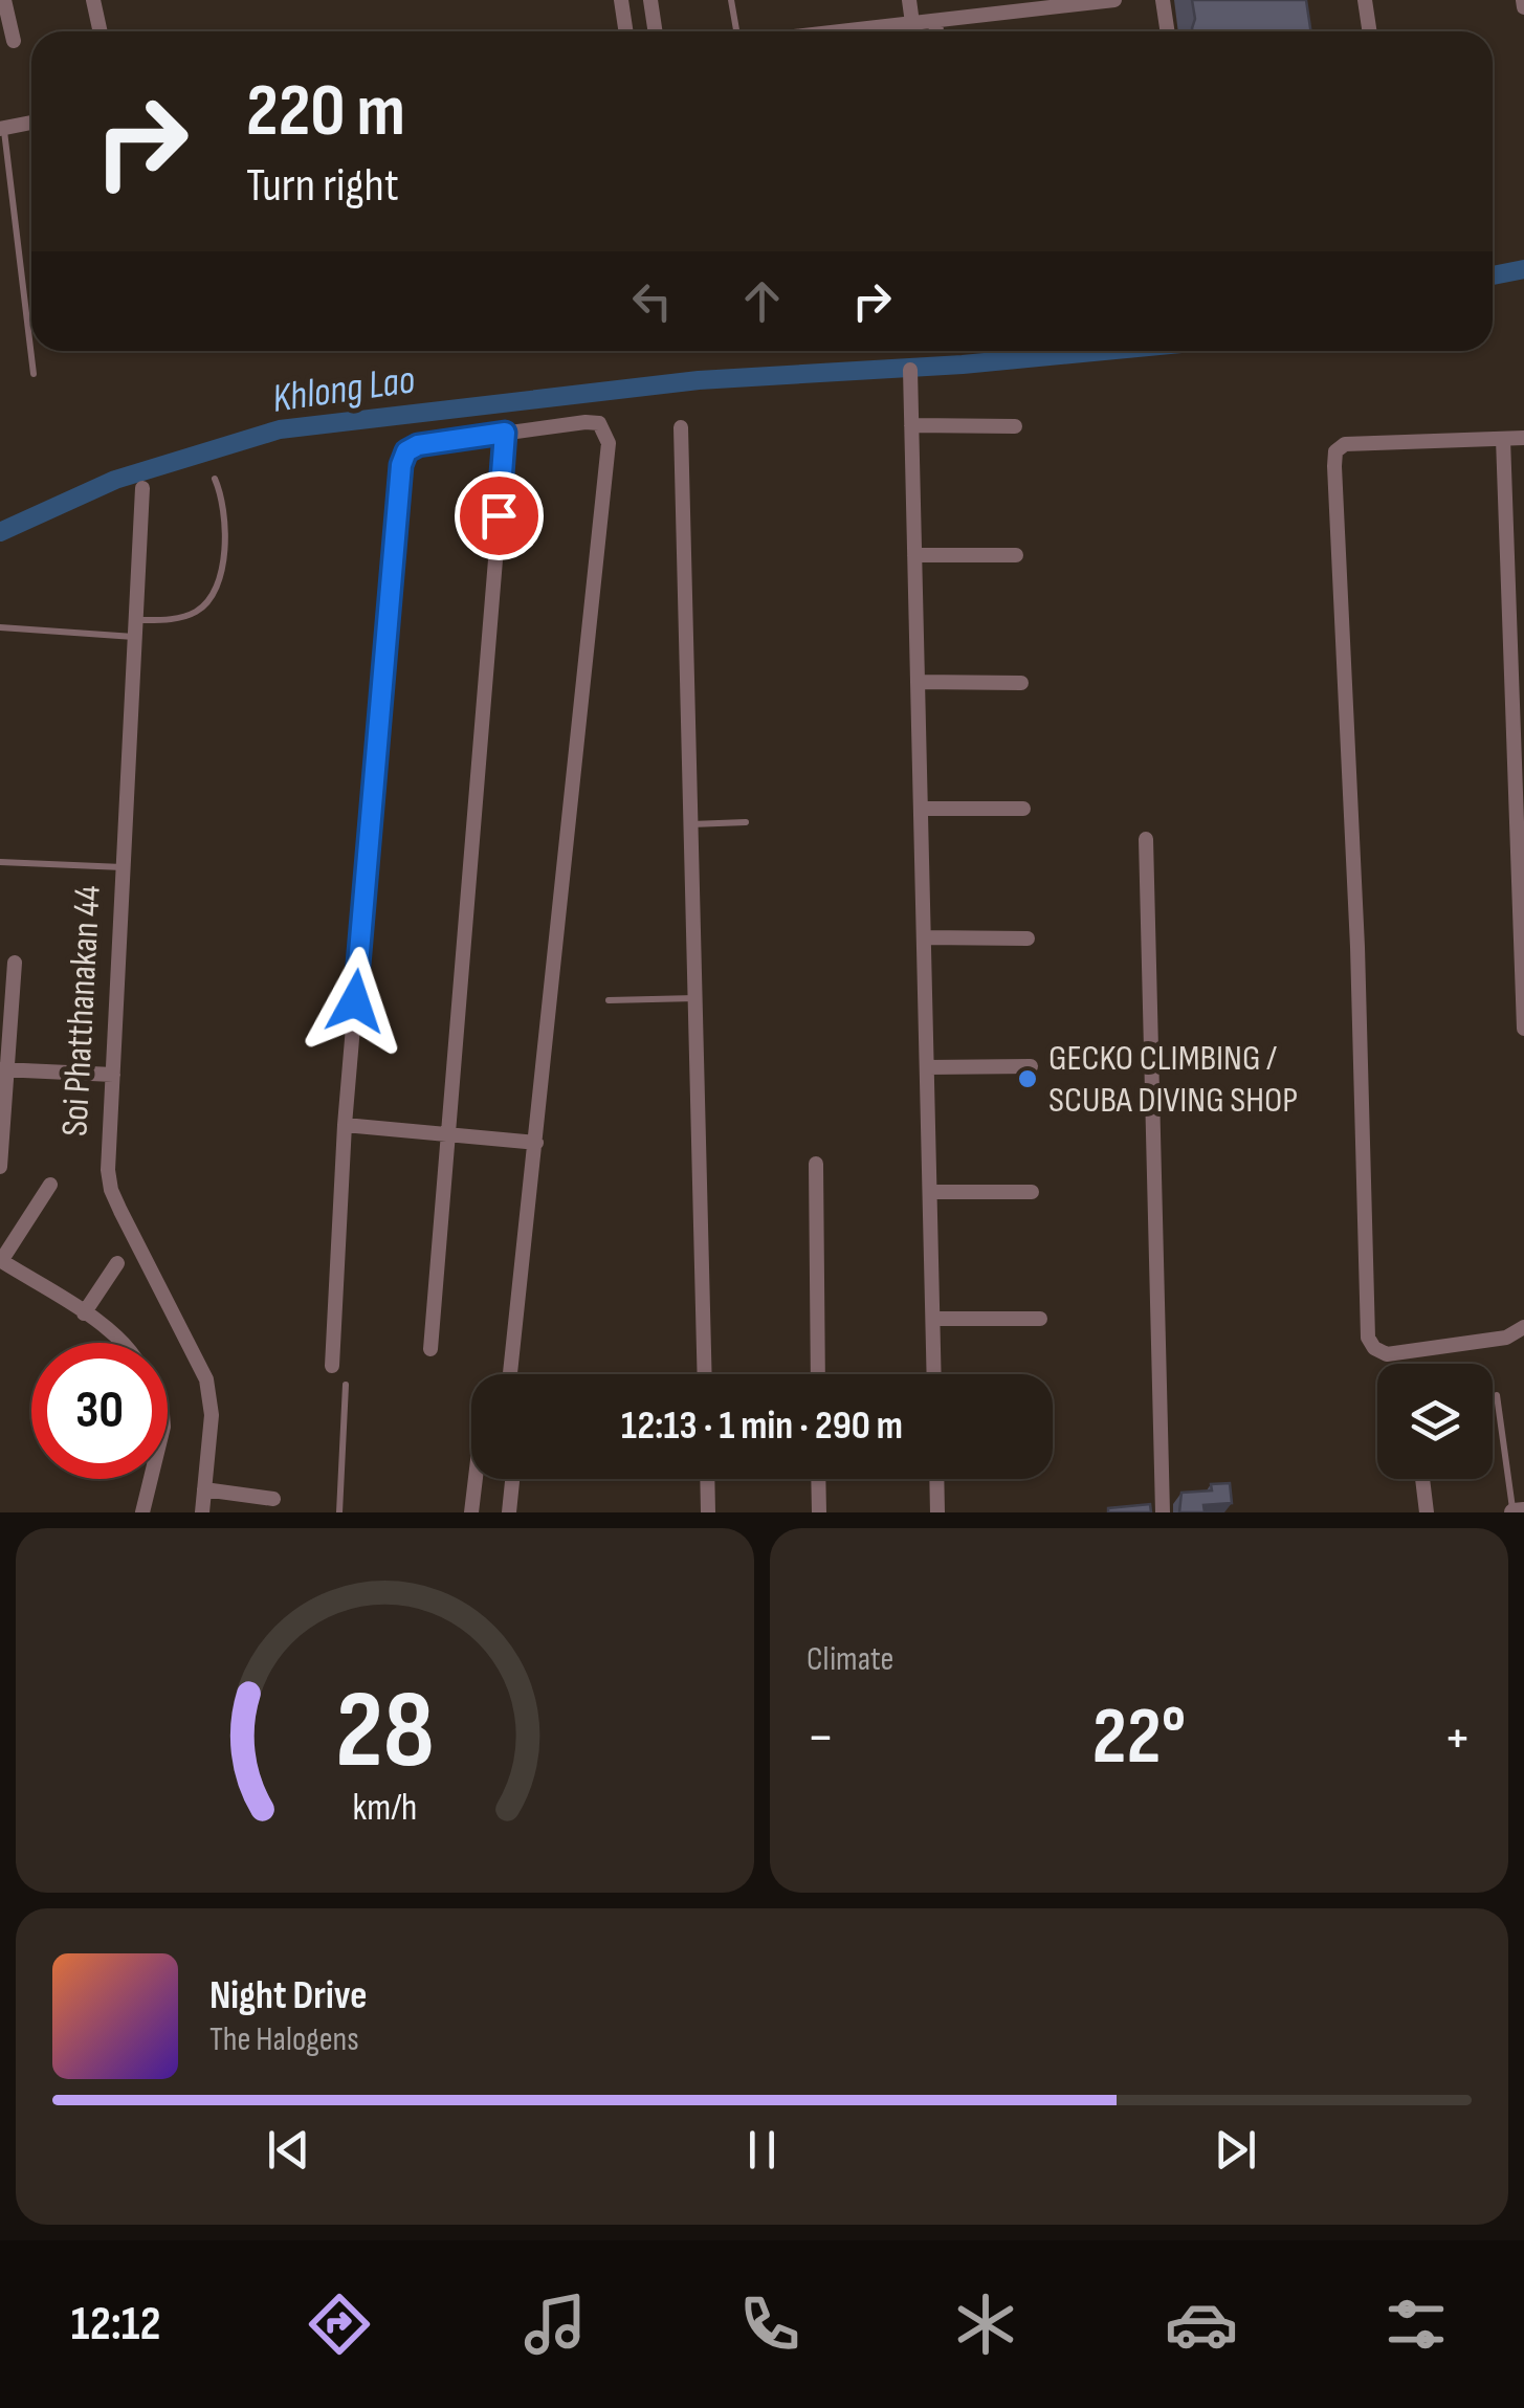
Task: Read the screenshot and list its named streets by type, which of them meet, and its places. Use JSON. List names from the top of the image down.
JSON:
{
  "streets": {
    "street": ["Soi Phatthanakan 44"]
  },
  "water": ["Khlong Lao"],
  "places": ["GECKO CLIMBING / SCUBA DIVING SHOP"],
  "page": {
    "turn": ["220 m", "Turn right"],
    "limit": "30",
    "trip": "12:13 · 1 min · 290 m",
    "tile": "Climate",
    "heat": ["−", "22°", "+"],
    "song": ["Night Drive", "The Halogens"],
    "tabs": "12:12",
    "gauge": ["28", "km/h"]
  }
}
